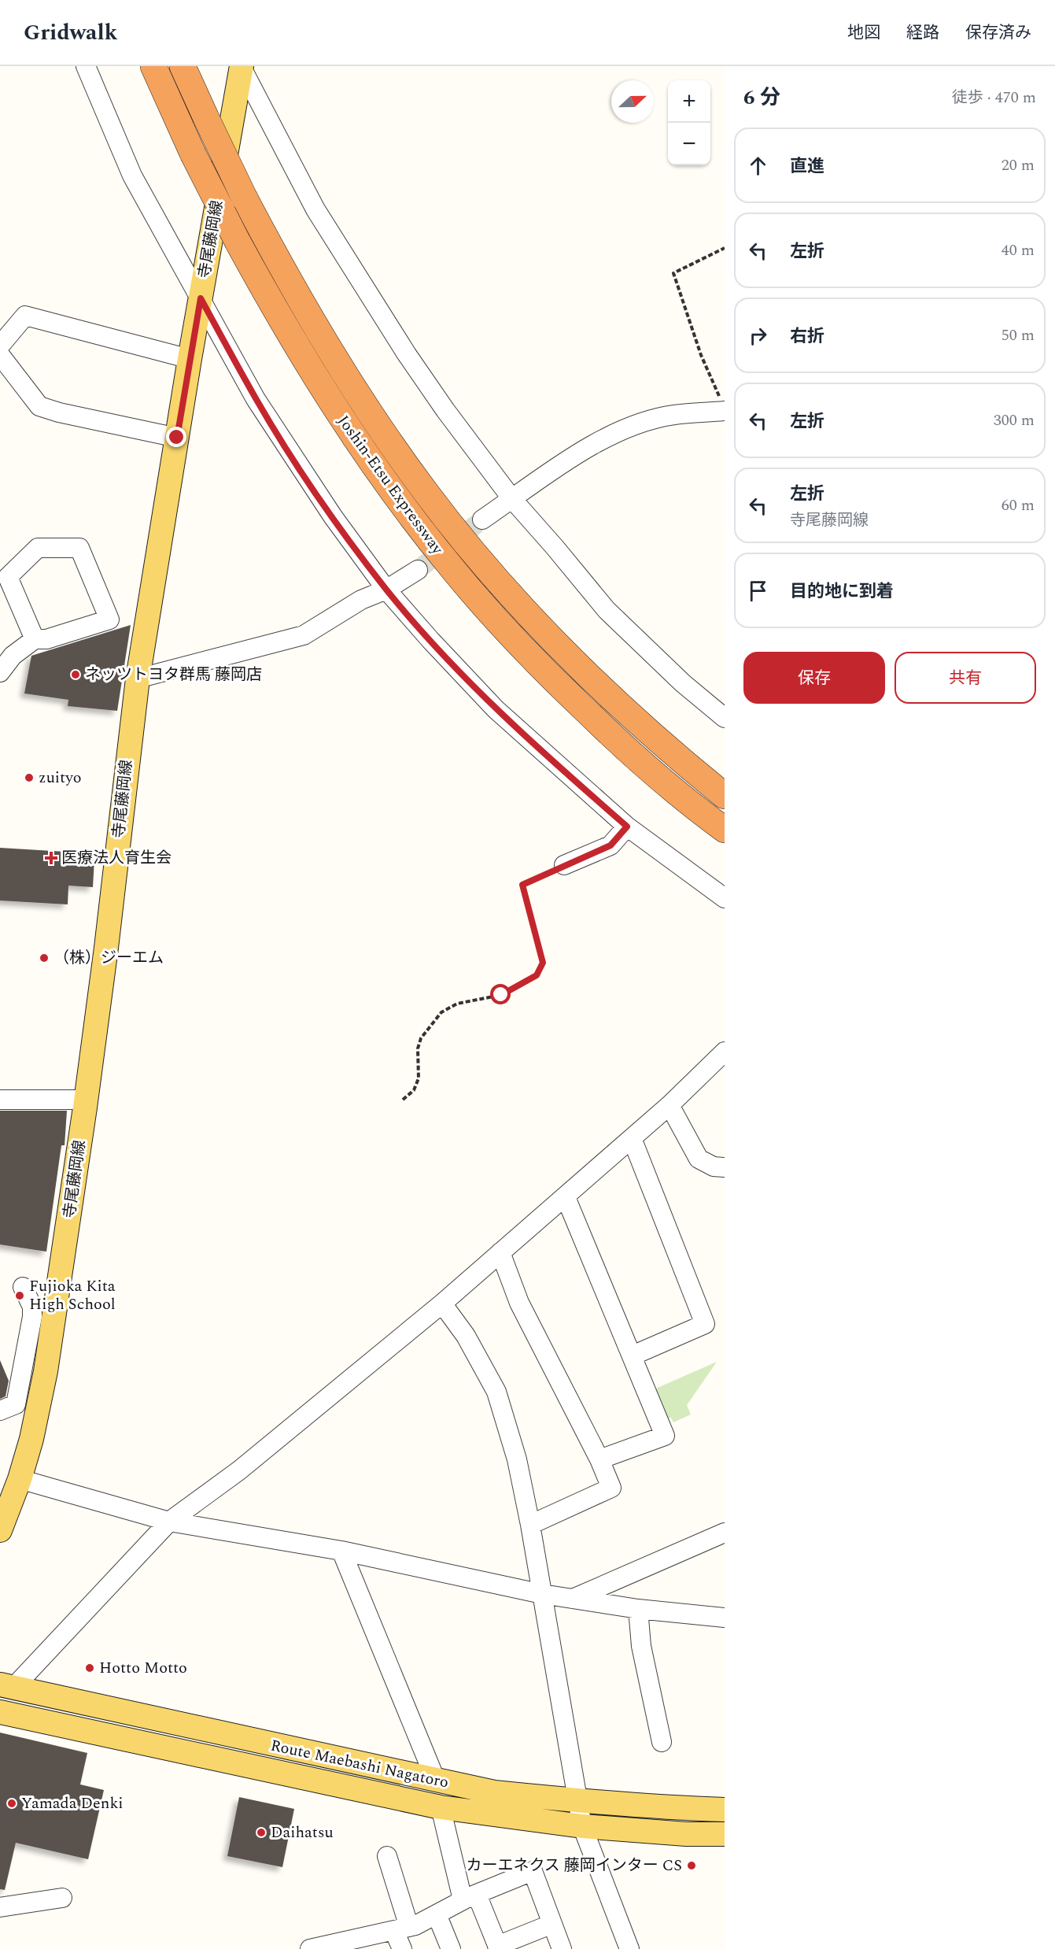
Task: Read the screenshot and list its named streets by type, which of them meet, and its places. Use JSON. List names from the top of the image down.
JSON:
{
  "streets": {
    "highway": ["Joshin-Etsu Expressway"],
    "main road": ["寺尾藤岡線", "Route Maebashi Nagatoro"]
  },
  "places": {
    "other": [
      "ネッツトヨタ群馬 藤岡店",
      "zuityo",
      "（株）ジーエム",
      "Fujioka Kita High School",
      "Hotto Motto",
      "Yamada Denki",
      "Daihatsu",
      "カーエネクス 藤岡インター CS"
    ],
    "health": ["医療法人育生会"]
  },
  "north": "right",
  "page": {
    "header": "Gridwalk",
    "nav": ["地図", "経路", "保存済み"],
    "heading": ["6 分", "徒歩 · 470 m"],
    "map_buttons": ["+", "−"],
    "list": [
      ["直進", "20 m"],
      ["左折", "40 m"],
      ["右折", "50 m"],
      ["左折", "300 m"],
      ["左折", "寺尾藤岡線", "60 m"],
      "目的地に到着"
    ],
    "buttons": ["保存", "共有"]
  }
}
